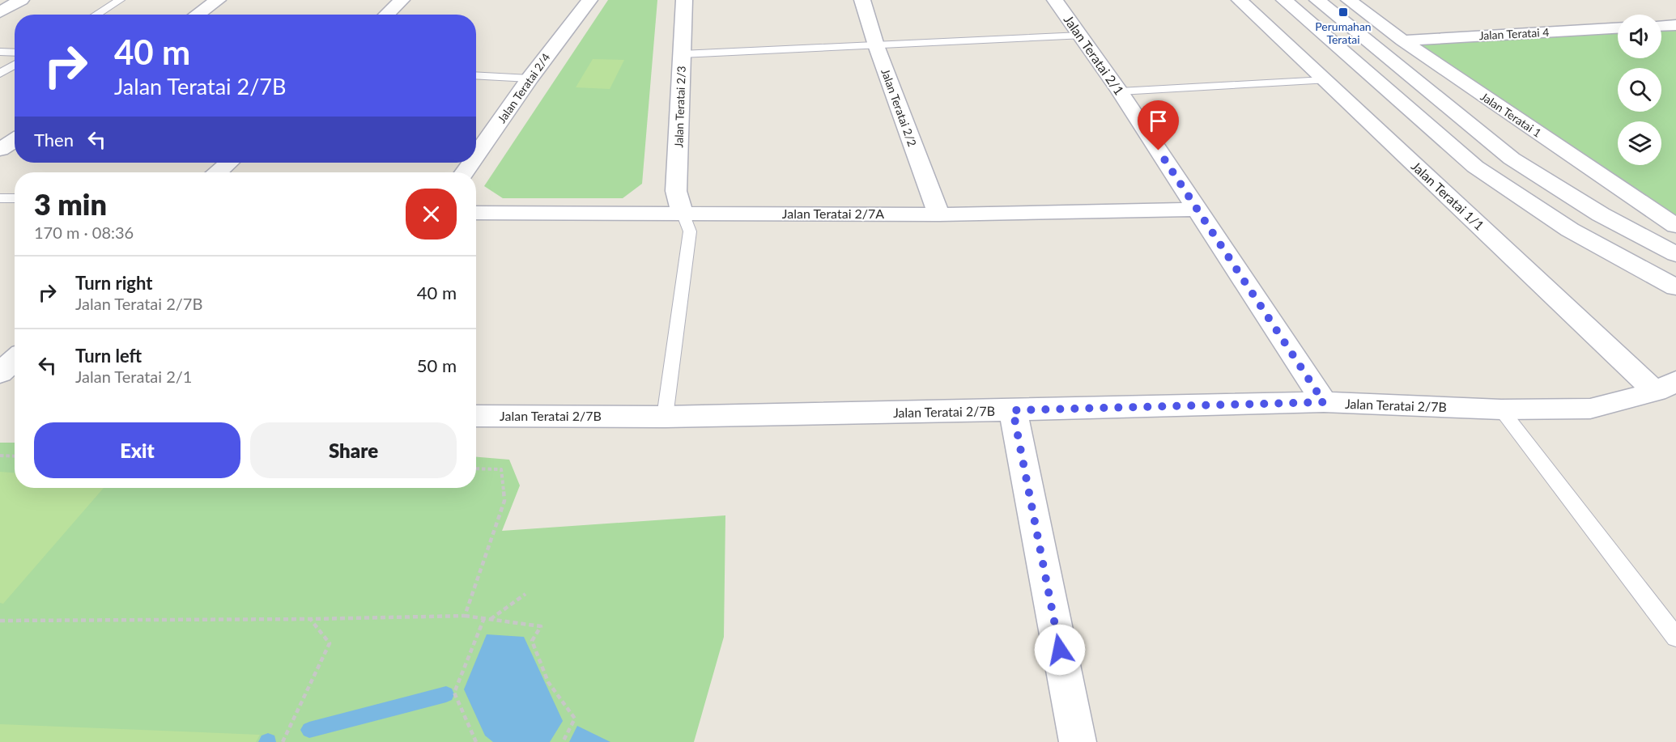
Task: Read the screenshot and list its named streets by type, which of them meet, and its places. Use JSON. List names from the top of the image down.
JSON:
{
  "streets": {
    "street": [
      "Jalan Teratai 4",
      "Jalan Teratai 2/1",
      "Jalan Teratai 2/4",
      "Jalan Teratai 2/3",
      "Jalan Teratai 2/2",
      "Jalan Teratai 1",
      "Jalan Teratai 1/1",
      "Jalan Teratai 2/7A",
      "Jalan Teratai 2/7B"
    ]
  },
  "crossings": [
    ["Jalan Teratai 4", "Jalan Teratai 1"],
    ["Jalan Teratai 2/1", "Jalan Teratai 2/7A"],
    ["Jalan Teratai 2/1", "Jalan Teratai 2/7B"],
    ["Jalan Teratai 2/3", "Jalan Teratai 2/7A"],
    ["Jalan Teratai 2/2", "Jalan Teratai 2/7A"],
    ["Jalan Teratai 1/1", "Jalan Teratai 2/7B"]
  ],
  "places": {
    "transit": ["Perumahan Teratai"]
  },
  "page": {
    "turn": ["40 m", "Jalan Teratai 2/7B"],
    "then": "Then",
    "heading": ["3 min", "170 m · 08:36"],
    "list": [
      {
        "name": "Turn right",
        "note": "Jalan Teratai 2/7B",
        "value": "40 m"
      },
      {
        "name": "Turn left",
        "note": "Jalan Teratai 2/1",
        "value": "50 m"
      }
    ],
    "buttons": ["Exit", "Share"]
  }
}
